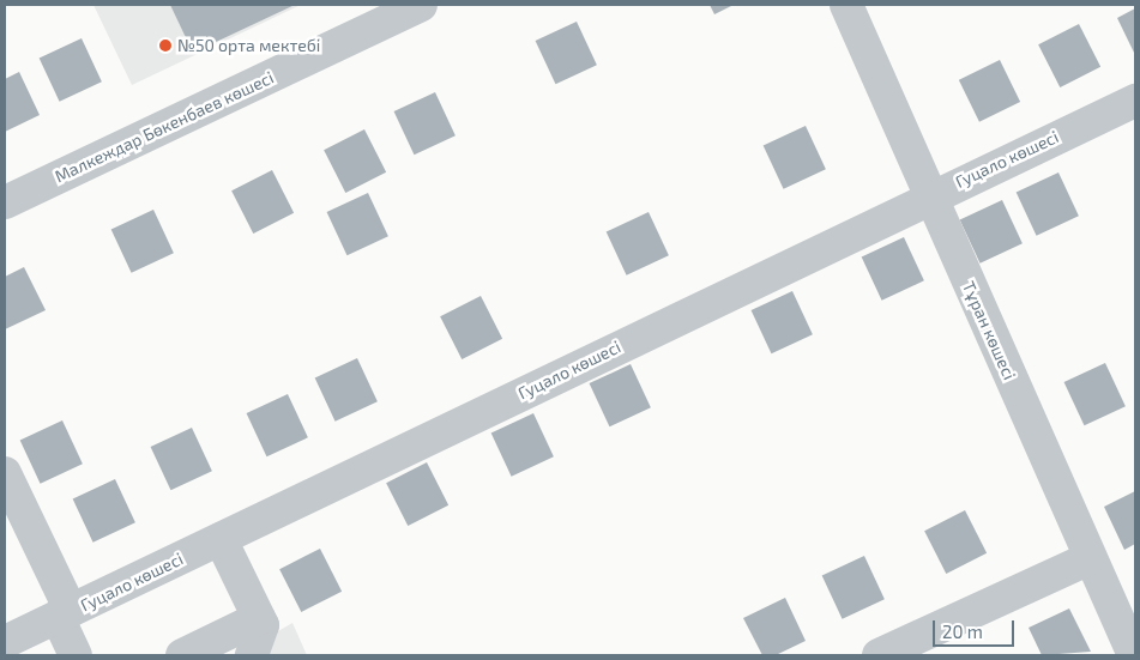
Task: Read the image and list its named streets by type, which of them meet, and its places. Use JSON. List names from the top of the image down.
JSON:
{
  "streets": {
    "street": ["Малкеждар Бөкенбаев көшесі", "Гуцало көшесі", "Тұран көшесі"]
  },
  "crossings": [
    ["Гуцало көшесі", "Тұран көшесі"]
  ],
  "places": ["№50 орта мектебі"],
  "scale_bar": "20 m"
}
